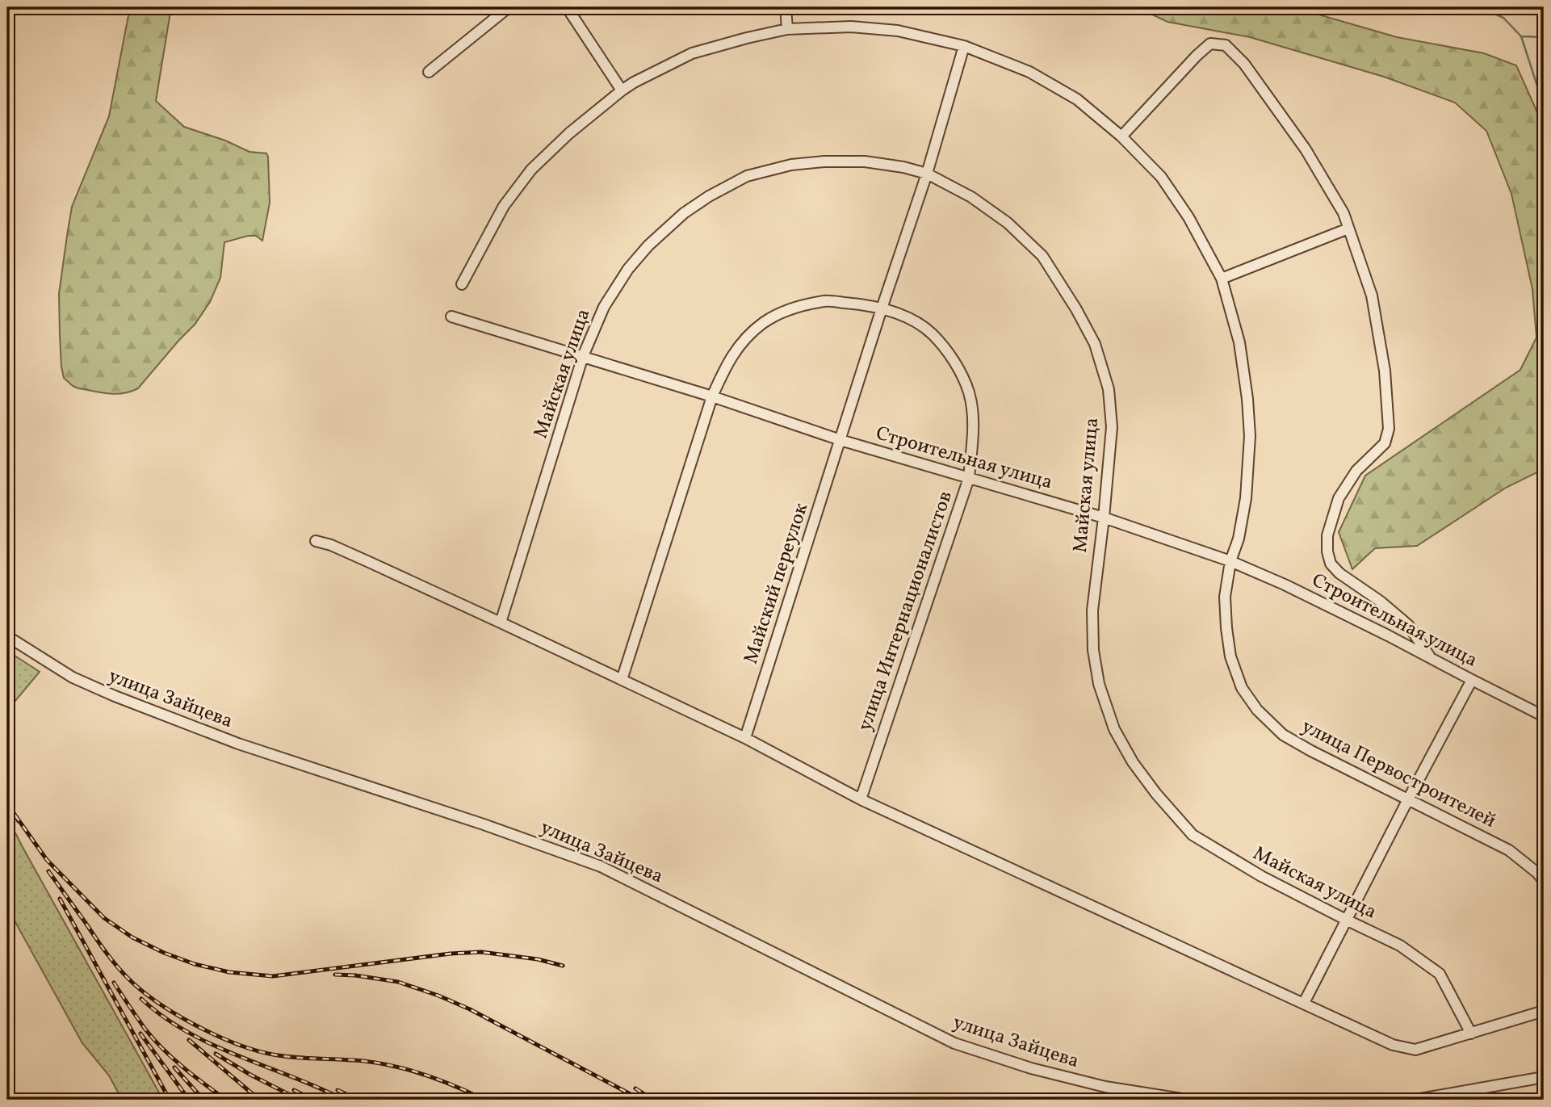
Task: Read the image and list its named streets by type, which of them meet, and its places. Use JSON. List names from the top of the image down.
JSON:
{
  "streets": {
    "street": [
      "Майская улица",
      "Строительная улица",
      "Майский переулок",
      "улица Интернационалистов",
      "улица Зайцева",
      "улица Первостроителей"
    ]
  },
  "crossings": [
    ["Майская улица", "Строительная улица"],
    ["Майская улица", "Майский переулок"],
    ["Строительная улица", "Майский переулок"],
    ["Строительная улица", "улица Интернационалистов"],
    ["Строительная улица", "улица Первостроителей"],
    ["Майский переулок", "улица Интернационалистов"],
    ["Майский переулок", "улица Первостроителей"]
  ]
}
